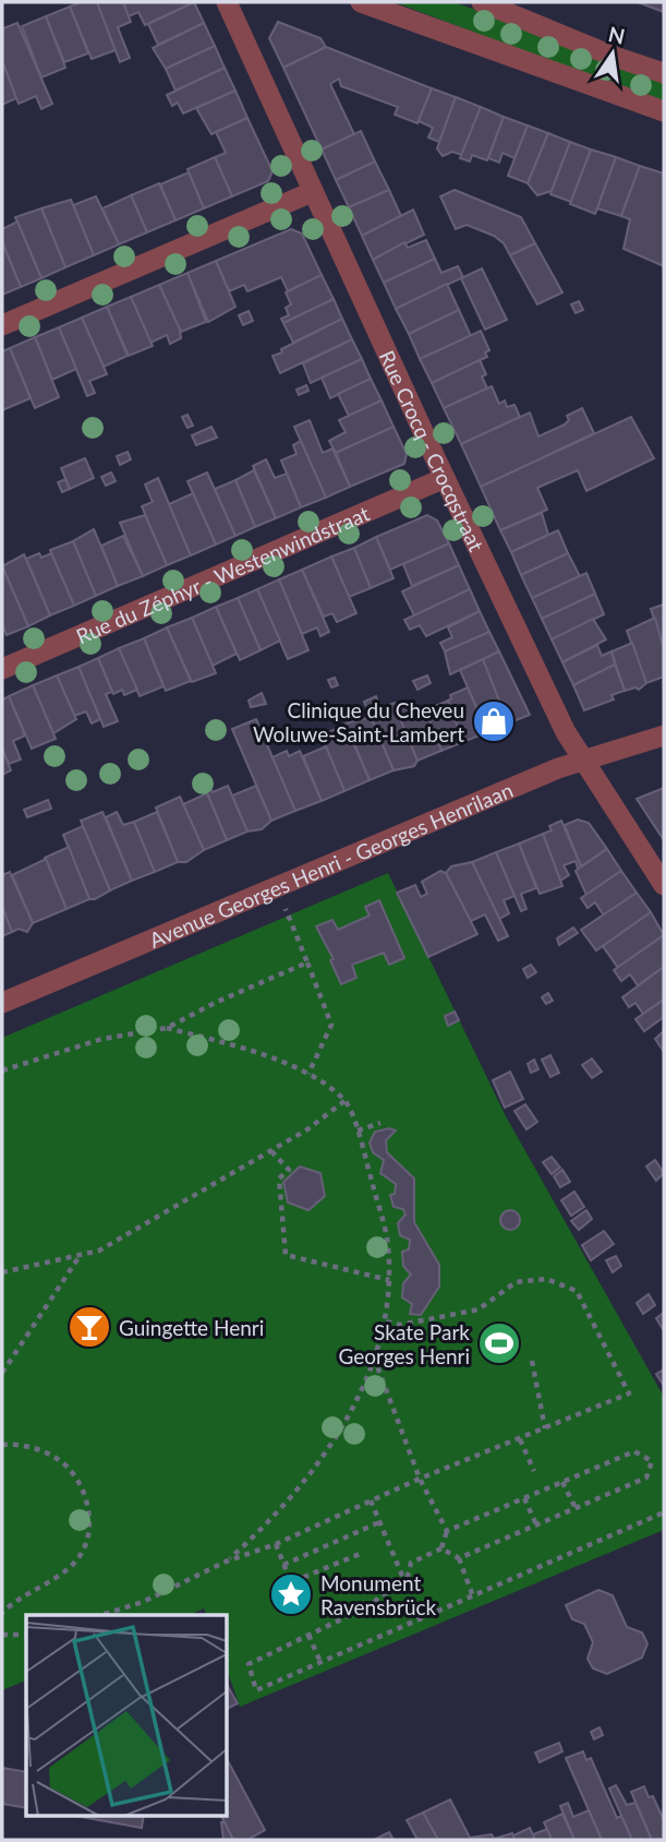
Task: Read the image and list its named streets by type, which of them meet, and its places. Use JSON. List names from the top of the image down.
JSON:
{
  "streets": {
    "street": ["Rue Crocq - Crocqstraat", "Rue du Zéphyr - Westenwindstraat", "Avenue Georges Henri - Georges Henrilaan"]
  },
  "crossings": [
    ["Rue Crocq - Crocqstraat", "Rue du Zéphyr - Westenwindstraat"],
    ["Rue Crocq - Crocqstraat", "Avenue Georges Henri - Georges Henrilaan"]
  ],
  "places": {
    "shop": ["Clinique du Cheveu Woluwe-Saint-Lambert"],
    "bar": ["Guingette Henri"],
    "sports": ["Skate Park Georges Henri"],
    "place": ["Monument Ravensbrück"]
  },
  "north": "top"
}
